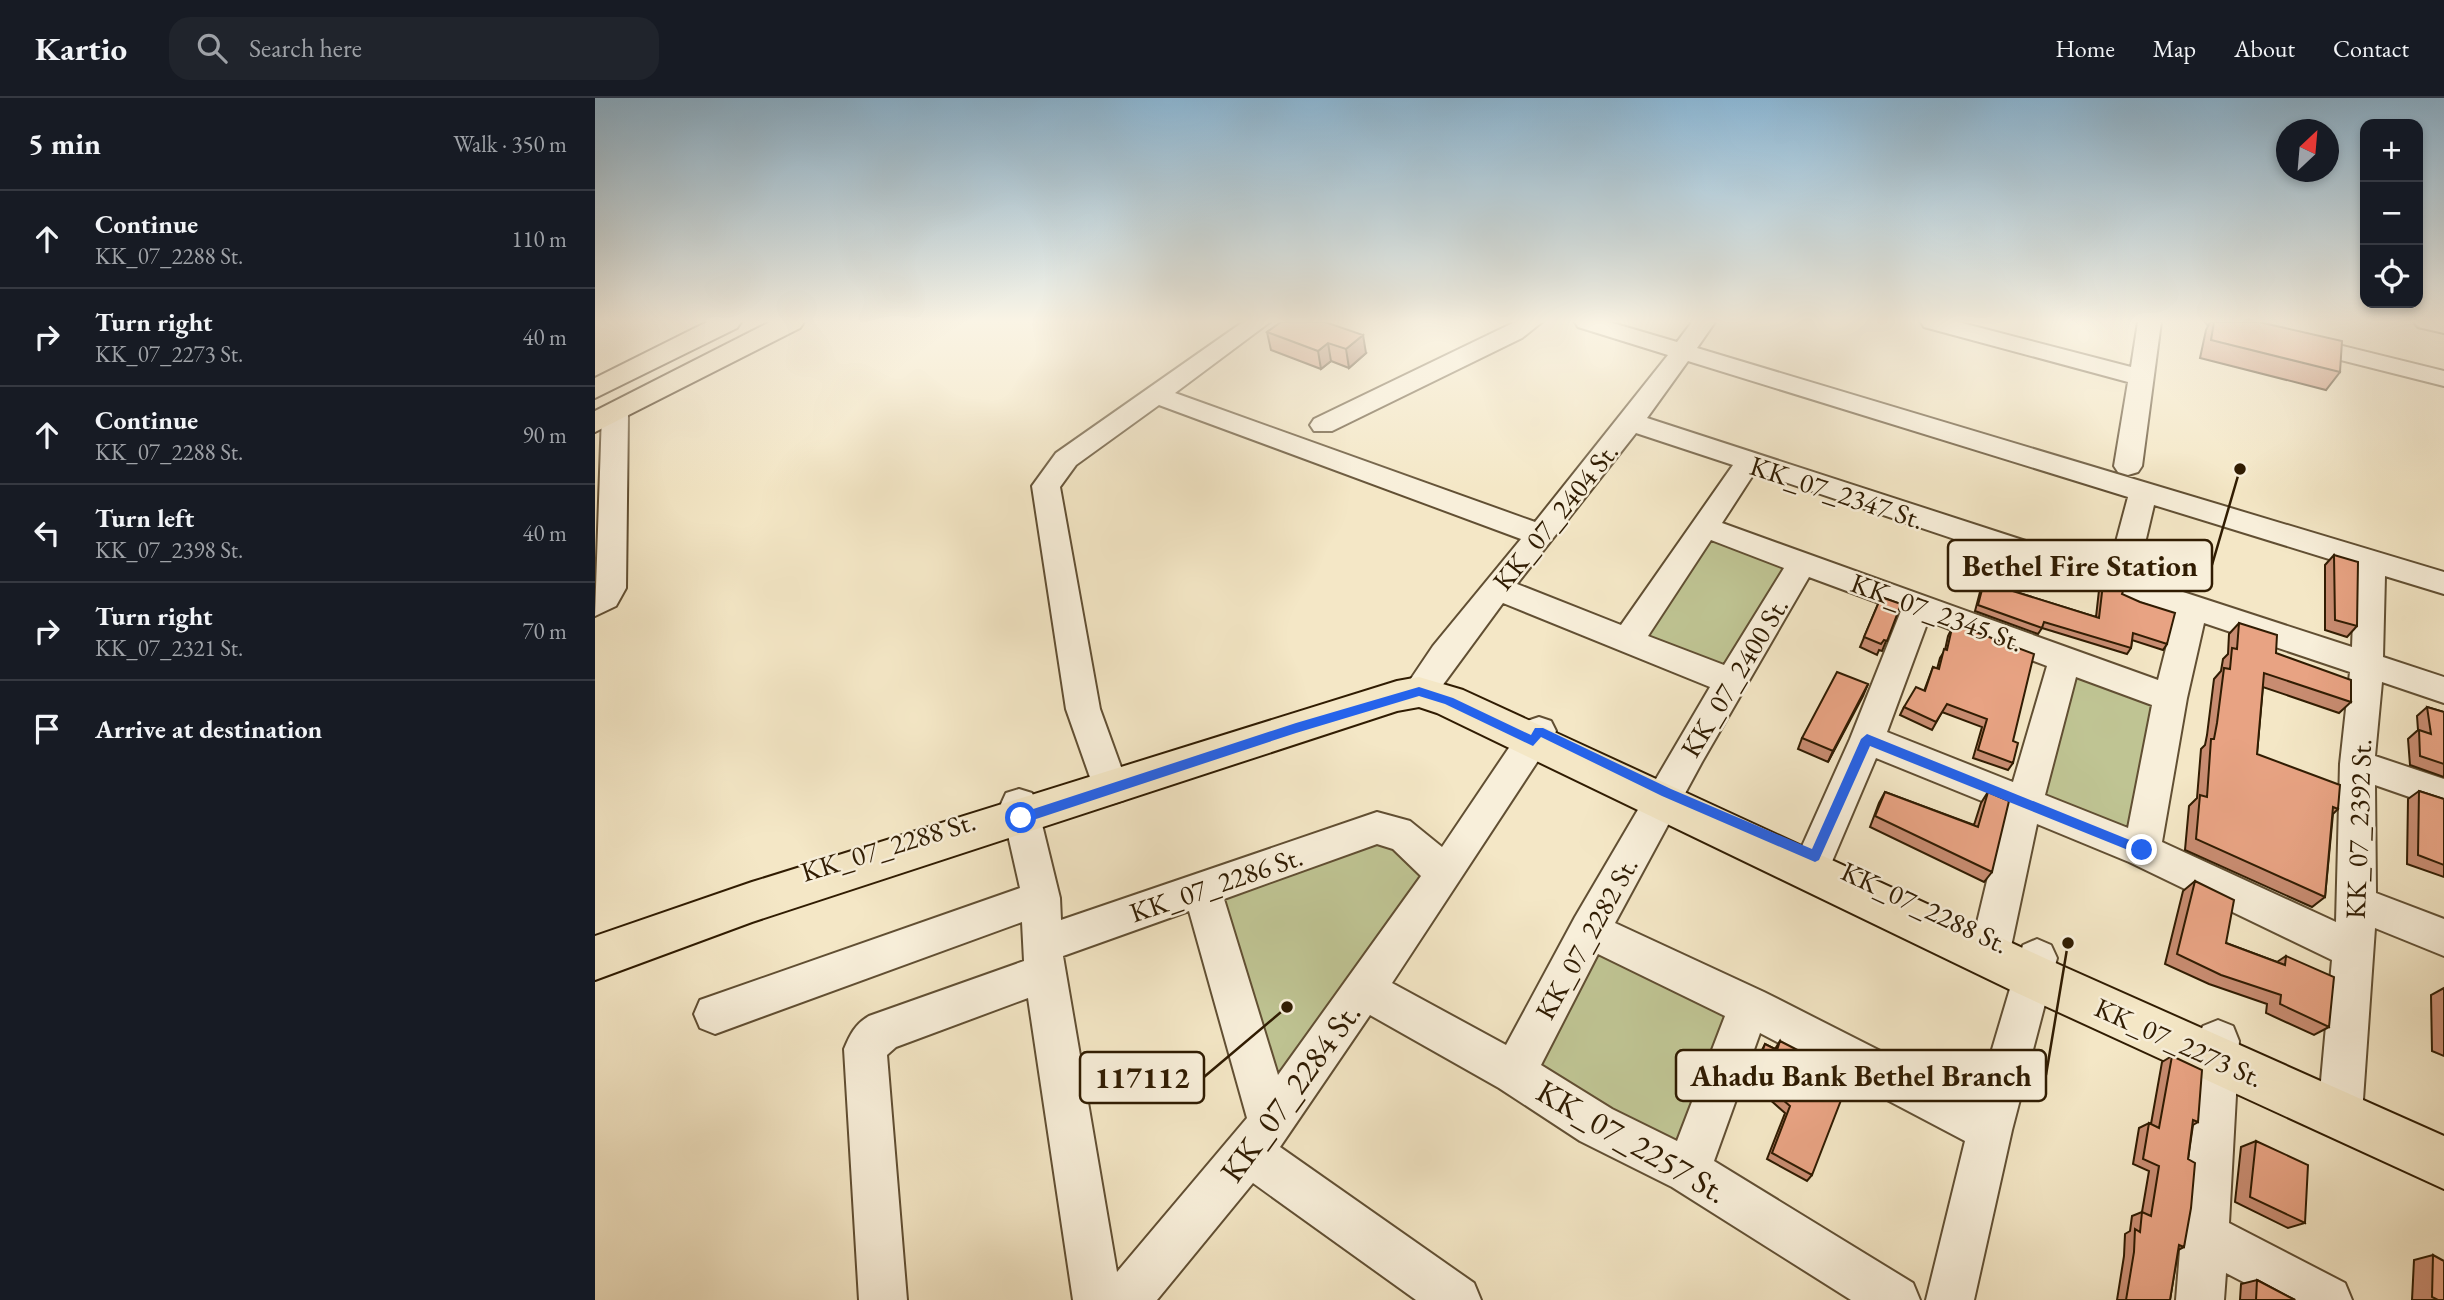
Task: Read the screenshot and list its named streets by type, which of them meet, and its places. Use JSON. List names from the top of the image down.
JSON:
{
  "streets": {
    "main road": ["KK_07_2288 St.", "KK_07_2273 St."],
    "street": [
      "KK_07_2347 St.",
      "KK_07_2404 St.",
      "KK_07_2345 St.",
      "KK_07_2400 St.",
      "KK_07_2392 St.",
      "KK_07_2286 St.",
      "KK_07_2282 St.",
      "KK_07_2284 St.",
      "KK_07_2257 St."
    ]
  },
  "crossings": [
    ["KK_07_2347 St.", "KK_07_2404 St."],
    ["KK_07_2347 St.", "KK_07_2392 St."],
    ["KK_07_2404 St.", "KK_07_2288 St."],
    ["KK_07_2404 St.", "KK_07_2273 St."],
    ["KK_07_2345 St.", "KK_07_2400 St."],
    ["KK_07_2400 St.", "KK_07_2282 St."],
    ["KK_07_2400 St.", "KK_07_2273 St."],
    ["KK_07_2392 St.", "KK_07_2273 St."],
    ["KK_07_2288 St.", "KK_07_2273 St."],
    ["KK_07_2286 St.", "KK_07_2284 St."],
    ["KK_07_2282 St.", "KK_07_2273 St."],
    ["KK_07_2282 St.", "KK_07_2257 St."],
    ["KK_07_2273 St.", "KK_07_2284 St."],
    ["KK_07_2284 St.", "KK_07_2257 St."]
  ],
  "places": ["Bethel Fire Station", "Ahadu Bank Bethel Branch", "117112"],
  "north": "top right",
  "page": {
    "header": "Kartio",
    "search": "Search here",
    "nav": [
      "Home",
      "Map",
      "About",
      "Contact"
    ],
    "heading": ["5 min", "Walk · 350 m"],
    "map_buttons": ["+", "−"],
    "list": [
      ["Continue", "KK_07_2288 St.", "110 m"],
      ["Turn right", "KK_07_2273 St.", "40 m"],
      ["Continue", "KK_07_2288 St.", "90 m"],
      ["Turn left", "KK_07_2398 St.", "40 m"],
      ["Turn right", "KK_07_2321 St.", "70 m"],
      "Arrive at destination"
    ]
  }
}
